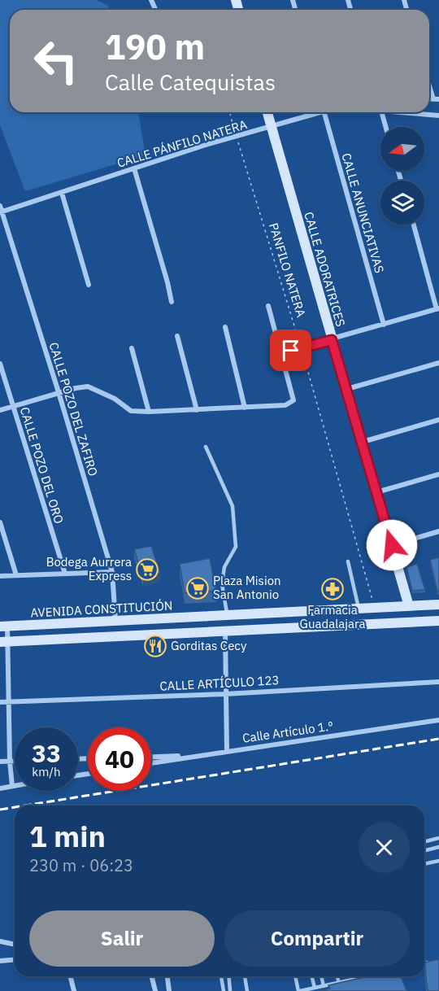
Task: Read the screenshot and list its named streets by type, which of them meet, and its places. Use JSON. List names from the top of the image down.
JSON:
{
  "streets": {
    "main road": ["CALLE ADORATRICES", "AVENIDA CONSTITUCIÓN"],
    "street": [
      "CALLE PÁNFILO NATERA",
      "CALLE ANUNCIATIVAS",
      "CALLE POZO DEL ZAFIRO",
      "CALLE POZO DEL ORO",
      "CALLE ARTÍCULO 123",
      "Calle Artículo 1.º"
    ],
    "path": ["PANFILO NATERA"]
  },
  "crossings": [
    ["CALLE PÁNFILO NATERA", "CALLE ADORATRICES"],
    ["CALLE PÁNFILO NATERA", "PANFILO NATERA"],
    ["CALLE PÁNFILO NATERA", "CALLE POZO DEL ZAFIRO"],
    ["CALLE ADORATRICES", "AVENIDA CONSTITUCIÓN"],
    ["PANFILO NATERA", "AVENIDA CONSTITUCIÓN"],
    ["CALLE POZO DEL ZAFIRO", "AVENIDA CONSTITUCIÓN"]
  ],
  "places": {
    "supermarket": ["Bodega Aurrera Express", "Plaza Mision San Antonio"],
    "pharmacy": ["Farmacia Guadalajara"],
    "restaurant": ["Gorditas Cecy"]
  },
  "north": "left",
  "page": {
    "turn": ["190 m", "Calle Catequistas"],
    "speed": "33 km/h",
    "limit": "40",
    "heading": ["1 min", "230 m · 06:23"],
    "buttons": ["Salir", "Compartir"]
  }
}
